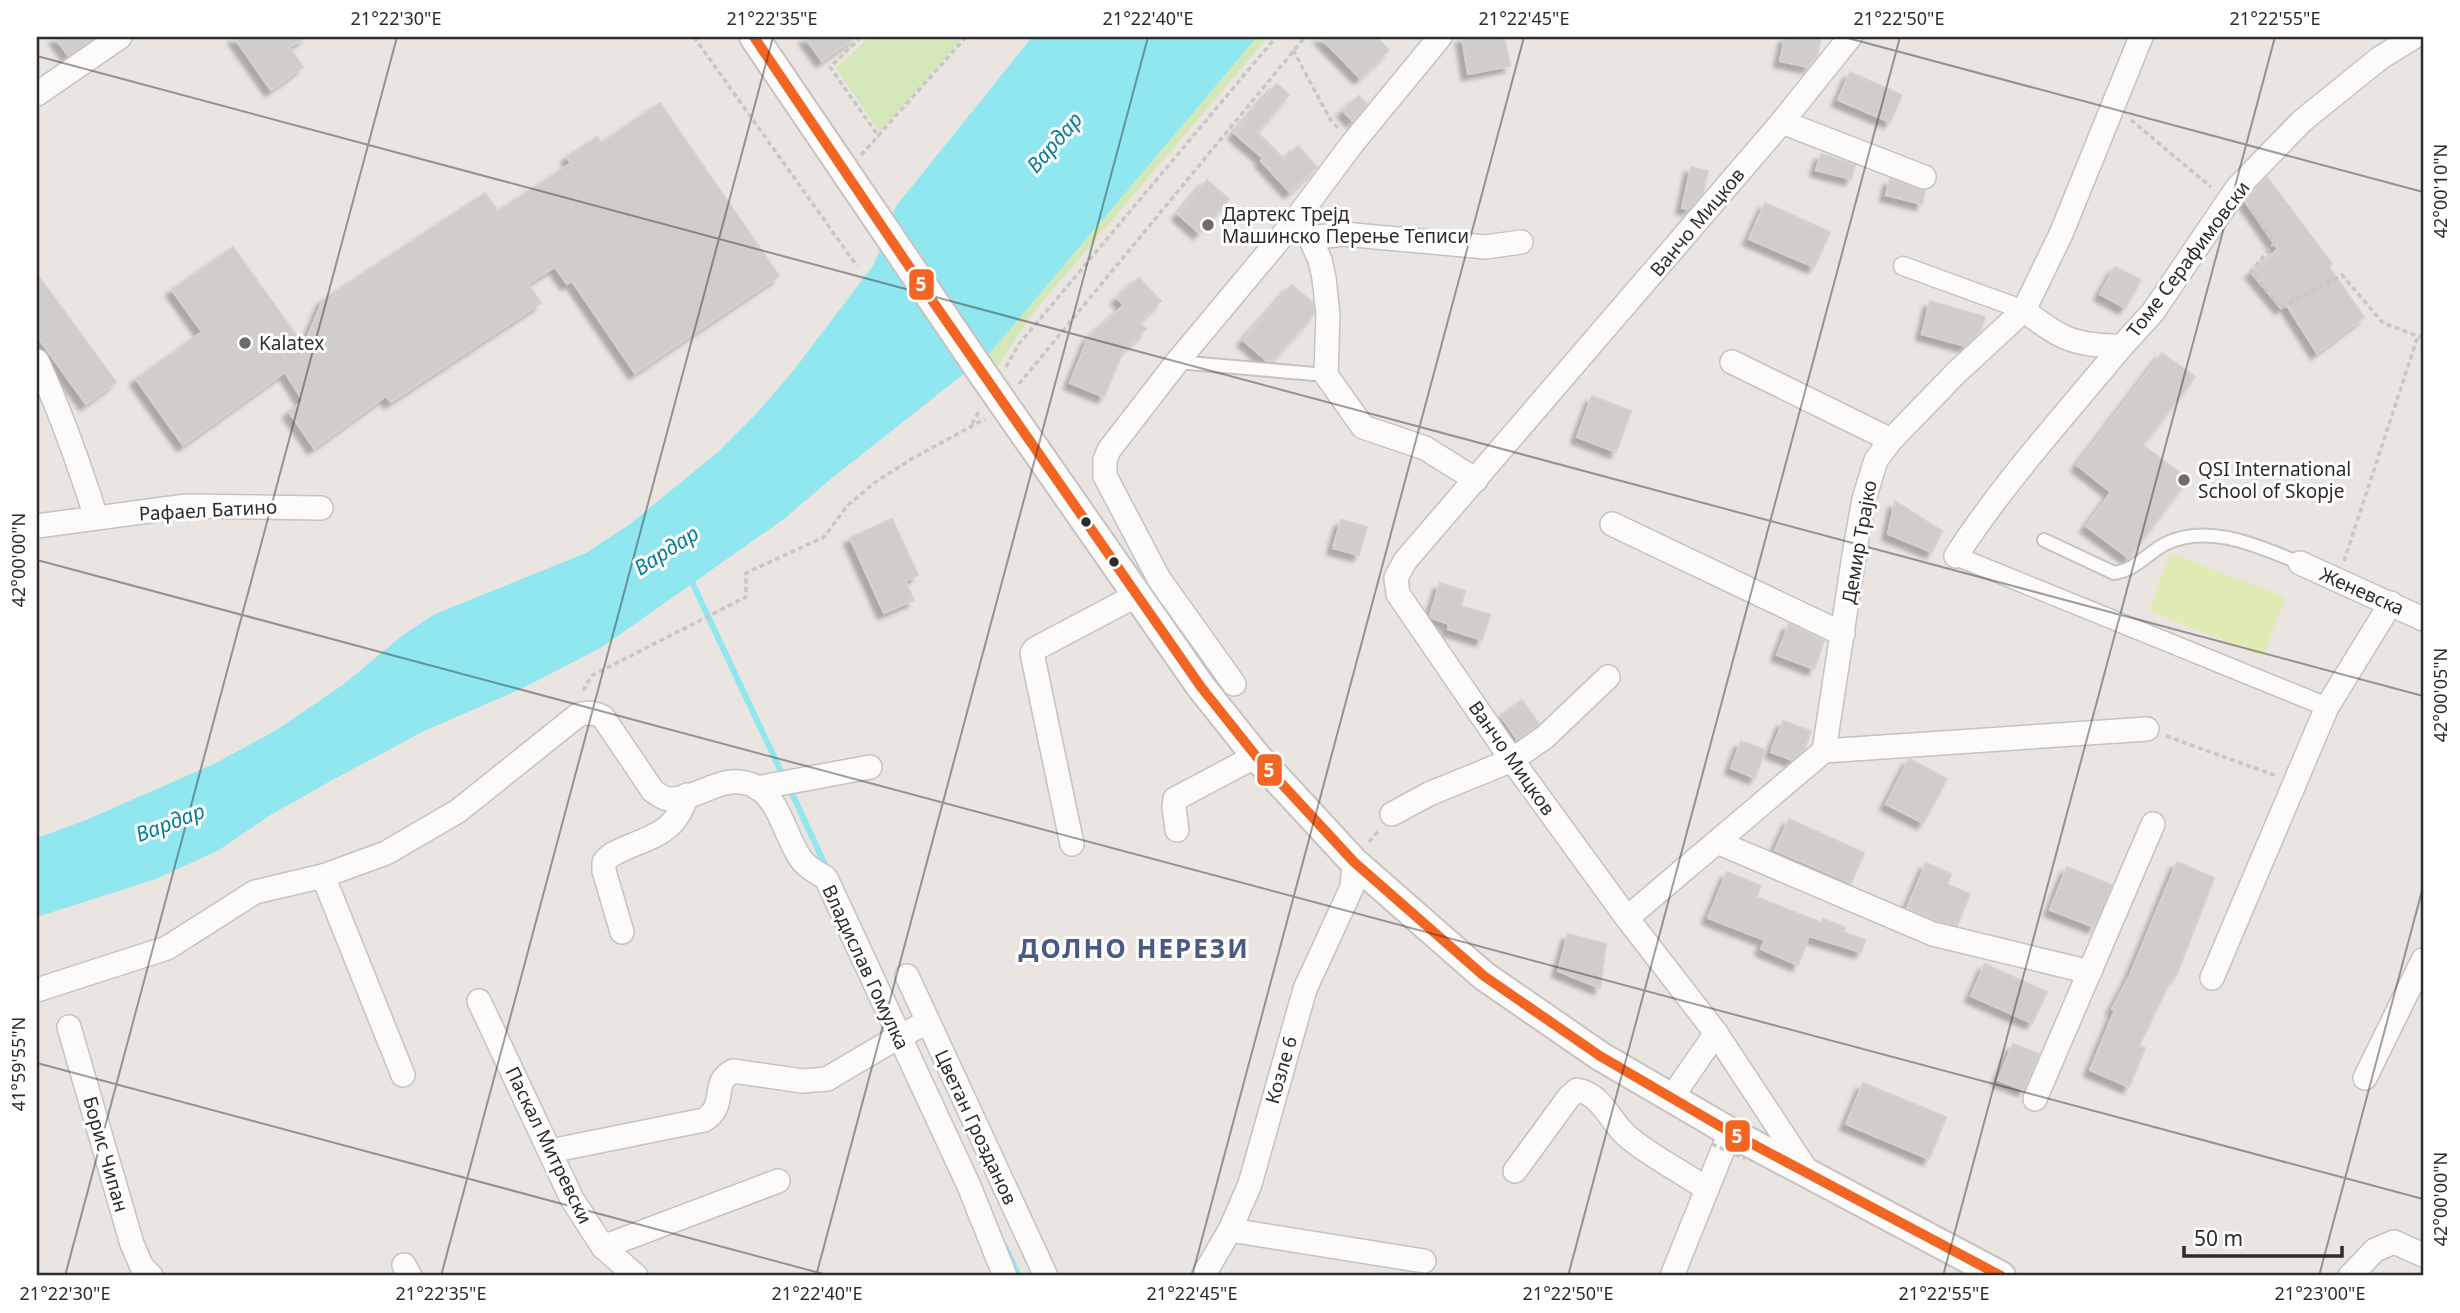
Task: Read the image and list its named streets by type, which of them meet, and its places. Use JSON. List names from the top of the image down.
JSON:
{
  "streets": {
    "street": [
      "Ванчо Мицков",
      "Томе Серафимовски",
      "Рафаел Батино",
      "Демир Трајко",
      "Женевска",
      "Владислав Гомулка",
      "Козле 6",
      "Цветан Грозданов",
      "Паскал Митревски",
      "Борис Чипан"
    ]
  },
  "crossings": [
    ["Томе Серафимовски", "Демир Трајко"]
  ],
  "districts": ["ДОЛНО НЕРЕЗИ"],
  "water": ["Вардар"],
  "places": ["Дартекс Трејд Машинско Перење Теписи", "Kalatex", "QSI International School of Skopje"],
  "lines": ["transit line 5"],
  "scale_bar": "50 m",
  "coordinates": [
    "21°22'30\"E",
    "21°22'35\"E",
    "21°22'40\"E",
    "21°22'45\"E",
    "21°22'50\"E",
    "21°22'55\"E",
    "42°00'10\"N",
    "42°00'00\"N",
    "42°00'05\"N",
    "41°59'55\"N",
    "21°23'00\"E"
  ]
}
